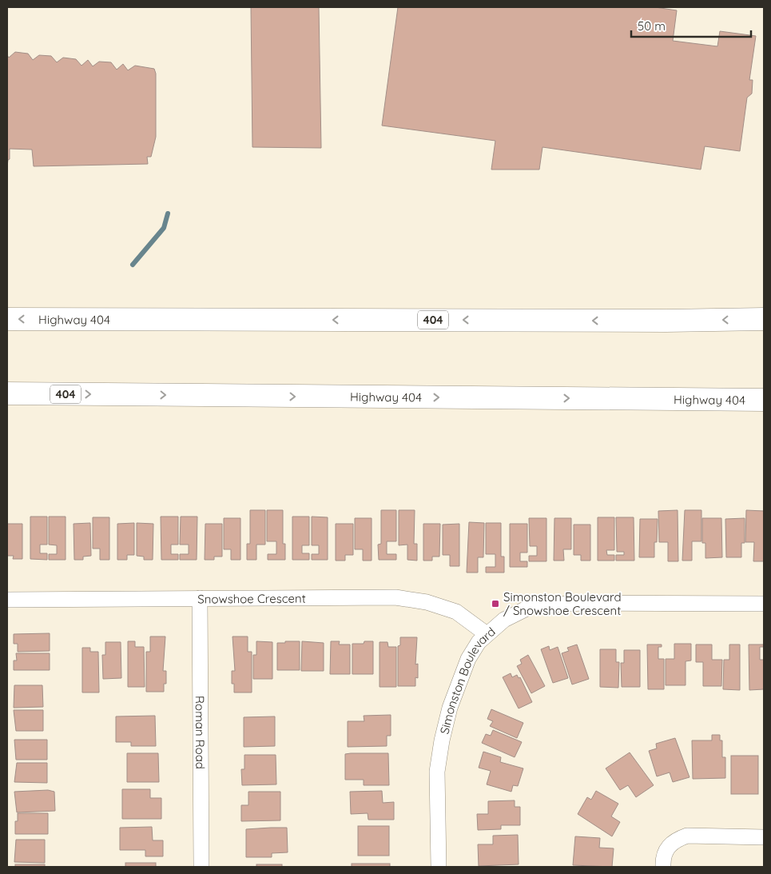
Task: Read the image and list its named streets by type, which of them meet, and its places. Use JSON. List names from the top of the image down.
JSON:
{
  "streets": {
    "highway": ["Highway 404", "404"],
    "street": ["Snowshoe Crescent", "Simonston Boulevard", "Roman Road"]
  },
  "crossings": [
    ["Snowshoe Crescent", "Simonston Boulevard"],
    ["Snowshoe Crescent", "Roman Road"]
  ],
  "places": {
    "transit": ["Simonston Boulevard / Snowshoe Crescent"]
  },
  "scale_bar": "50 m"
}
